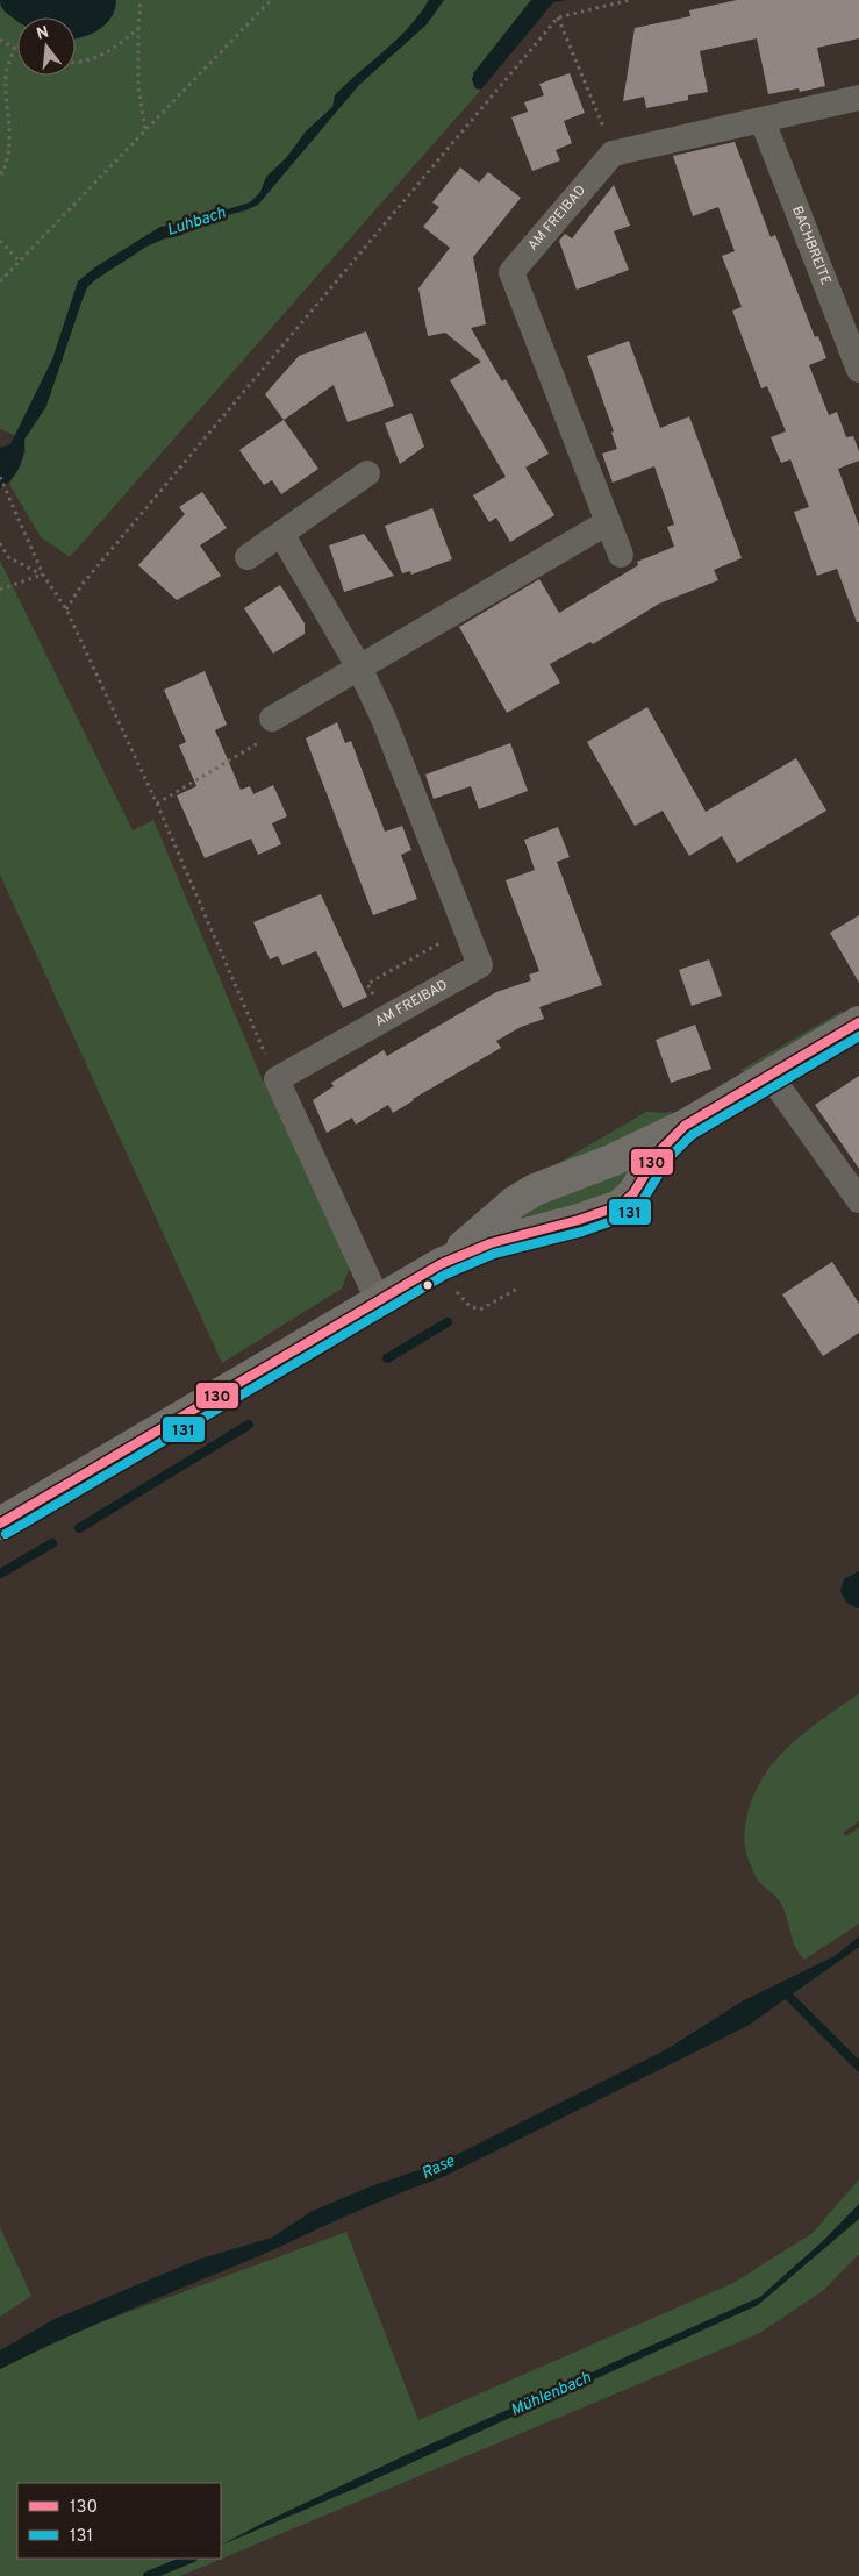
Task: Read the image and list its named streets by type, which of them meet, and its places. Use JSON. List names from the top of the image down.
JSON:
{
  "streets": {
    "street": ["AM FREIBAD", "BACHBREITE"]
  },
  "water": ["Luhbach", "Rase", "Mühlenbach"],
  "lines": ["transit line 130", "transit line 131"],
  "legend": ["130", "131"],
  "north": "top"
}
